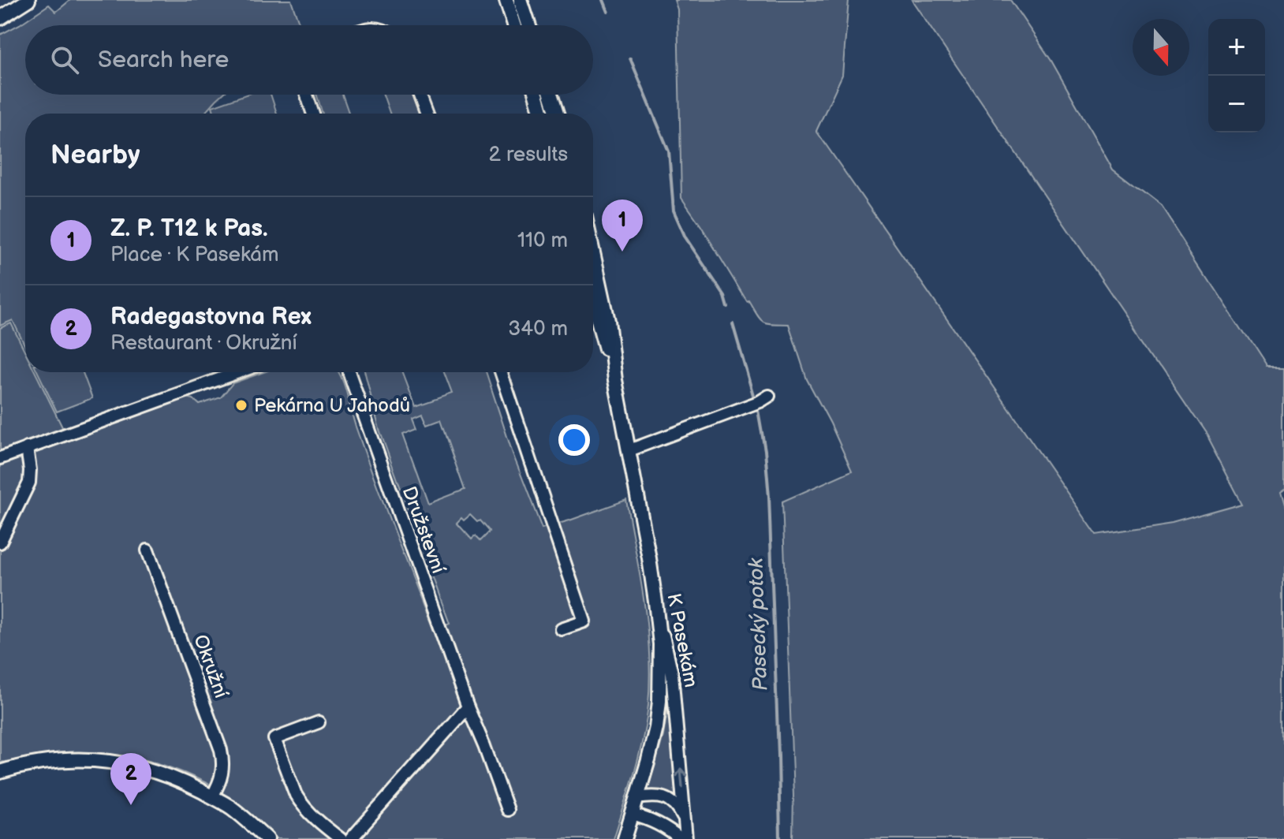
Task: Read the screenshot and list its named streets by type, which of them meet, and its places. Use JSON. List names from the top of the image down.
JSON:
{
  "streets": {
    "street": ["Družstevní", "K Pasekám", "Okružní"]
  },
  "water": ["Pasecký potok"],
  "places": ["Pekárna U Jahodů"],
  "north": "bottom",
  "page": {
    "map_buttons": ["+", "−"],
    "search": "Search here",
    "heading": ["Nearby", "2 results"],
    "list": [
      {
        "mark": "1",
        "name": "Z. P. T12 k Pas.",
        "note": "Place · K Pasekám",
        "value": "110 m"
      },
      {
        "mark": "2",
        "name": "Radegastovna Rex",
        "note": "Restaurant · Okružní",
        "value": "340 m"
      }
    ],
    "pins": ["1", "2"]
  }
}
